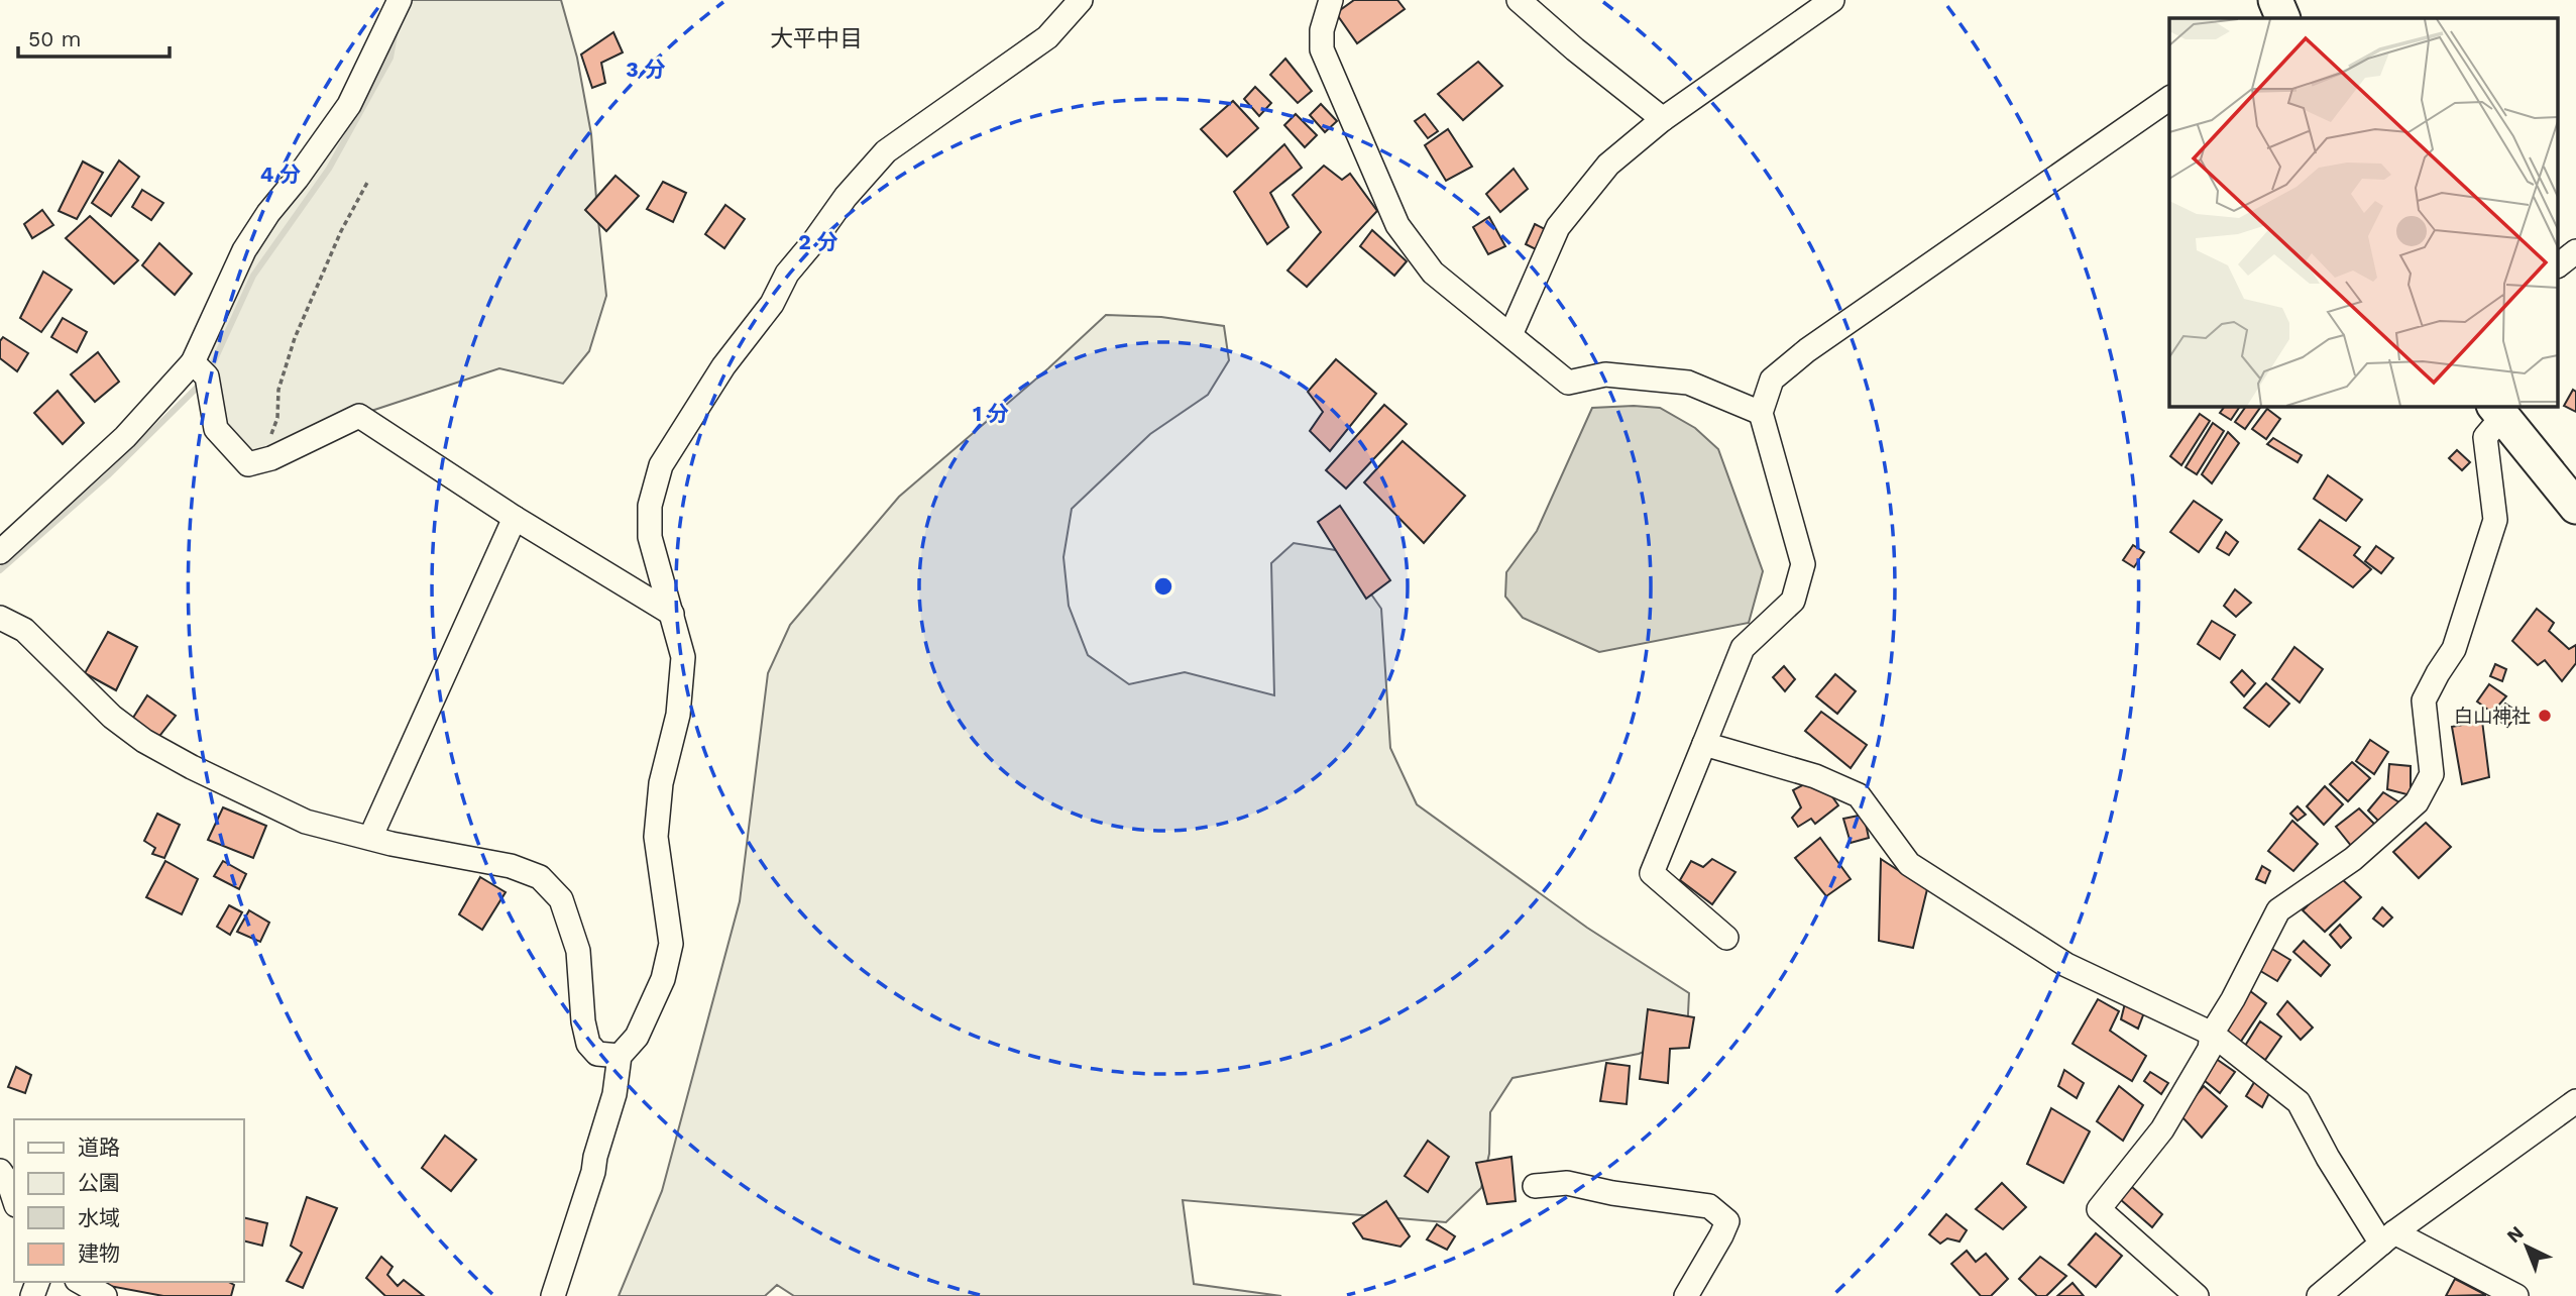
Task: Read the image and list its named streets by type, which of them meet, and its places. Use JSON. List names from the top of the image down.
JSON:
{
  "districts": ["大平中目"],
  "places": ["白山神社"],
  "legend": [
    "道路",
    "公園",
    "水域",
    "建物"
  ],
  "scale_bar": "50 m",
  "north": "top left",
  "rings": [
    "3 分",
    "4 分",
    "2 分",
    "1 分"
  ]
}
